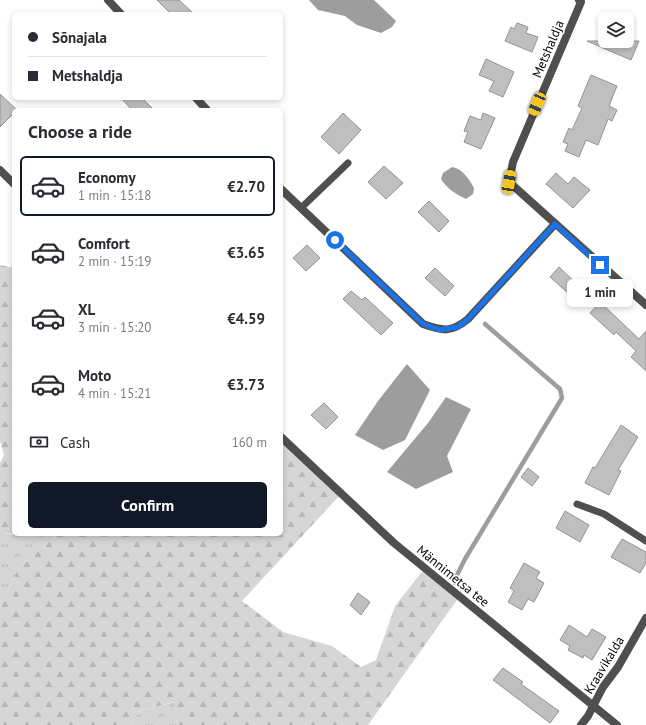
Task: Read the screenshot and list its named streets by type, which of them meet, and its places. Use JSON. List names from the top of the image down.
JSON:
{
  "streets": {
    "street": ["Metshaldja", "Männimetsa tee", "Kraavikalda"]
  },
  "crossings": [
    ["Männimetsa tee", "Kraavikalda"]
  ],
  "page": {
    "banner": ["Sõnajala", "Metshaldja"],
    "heading": "Choose a ride",
    "list": [
      {
        "name": "Economy",
        "note": "1 min · 15:18",
        "value": "€2.70"
      },
      {
        "name": "Comfort",
        "note": "2 min · 15:19",
        "value": "€3.65"
      },
      {
        "name": "XL",
        "note": "3 min · 15:20",
        "value": "€4.59"
      },
      {
        "name": "Moto",
        "note": "4 min · 15:21",
        "value": "€3.73"
      }
    ],
    "bubble": "1 min",
    "pay": ["Cash", "160 m"],
    "buttons": "Confirm"
  }
}
